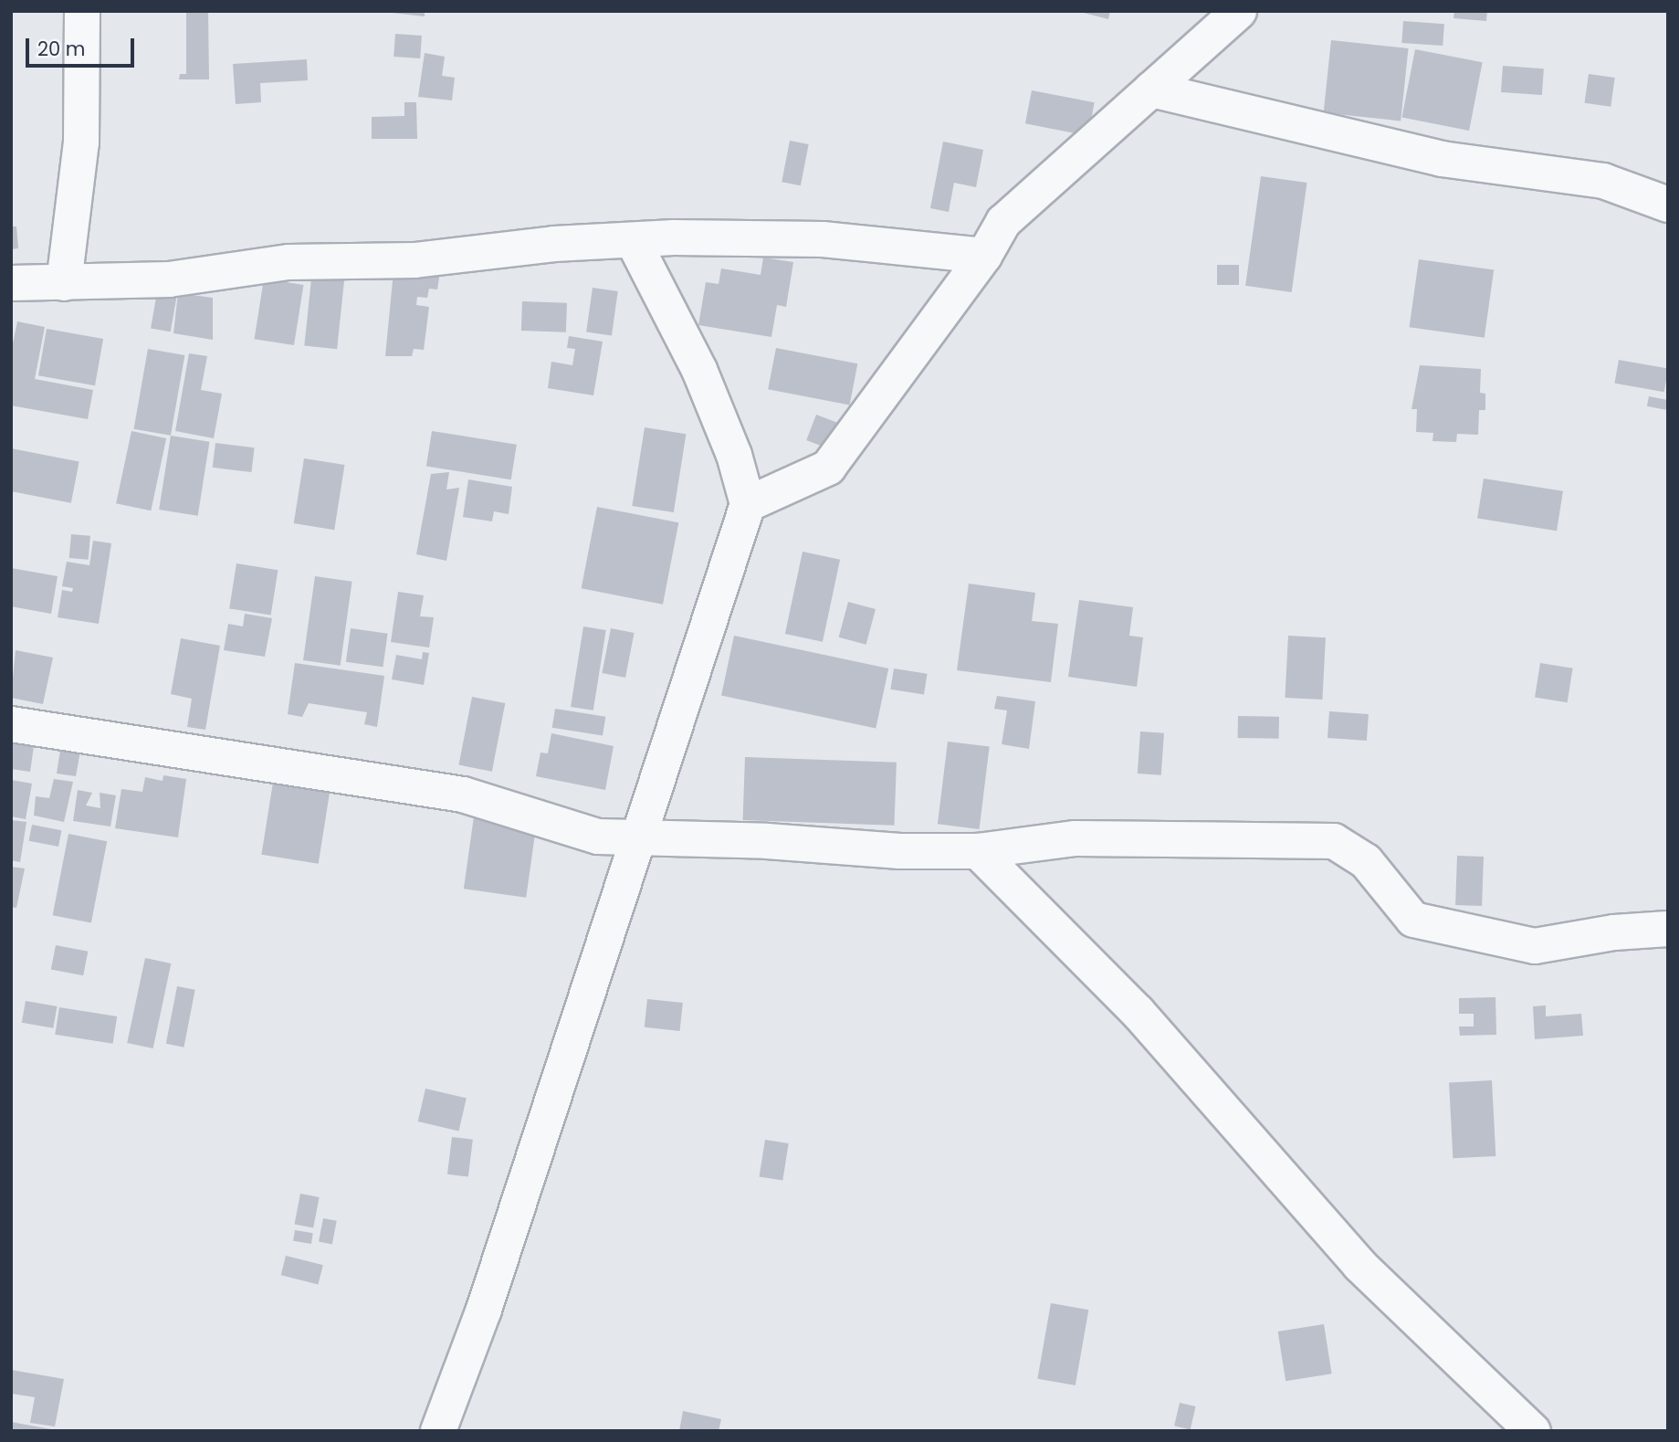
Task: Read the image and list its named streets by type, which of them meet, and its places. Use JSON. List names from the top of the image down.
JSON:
{
  "scale_bar": "20 m"
}
